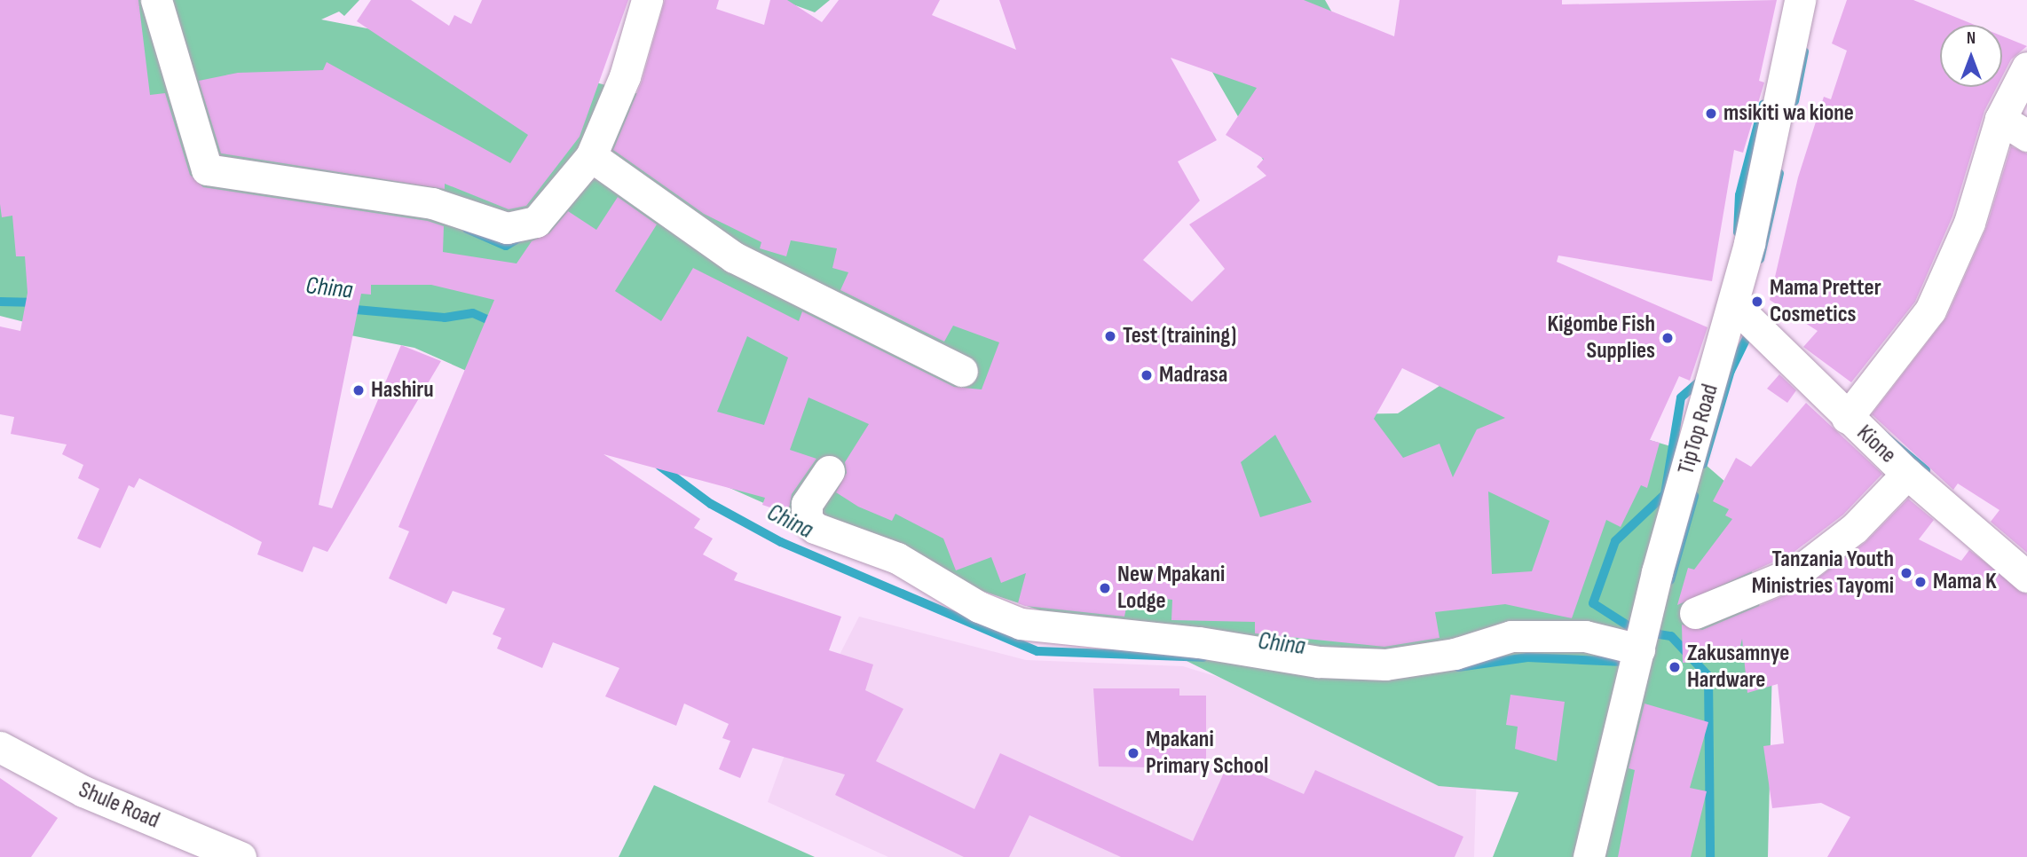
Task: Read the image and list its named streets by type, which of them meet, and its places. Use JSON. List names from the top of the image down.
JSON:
{
  "streets": {
    "street": ["TipTop Road", "Kione", "Shule Road"]
  },
  "crossings": [
    ["TipTop Road", "Kione"]
  ],
  "water": ["China"],
  "places": [
    "msikiti wa kione",
    "Mama Pretter Cosmetics",
    "Test (training)",
    "Kigombe Fish Supplies",
    "Madrasa",
    "Hashiru",
    "Tanzania Youth Ministries Tayomi",
    "Mama K",
    "New Mpakani Lodge",
    "Zakusamnye Hardware",
    "Mpakani Primary School"
  ],
  "north": "top"
}
